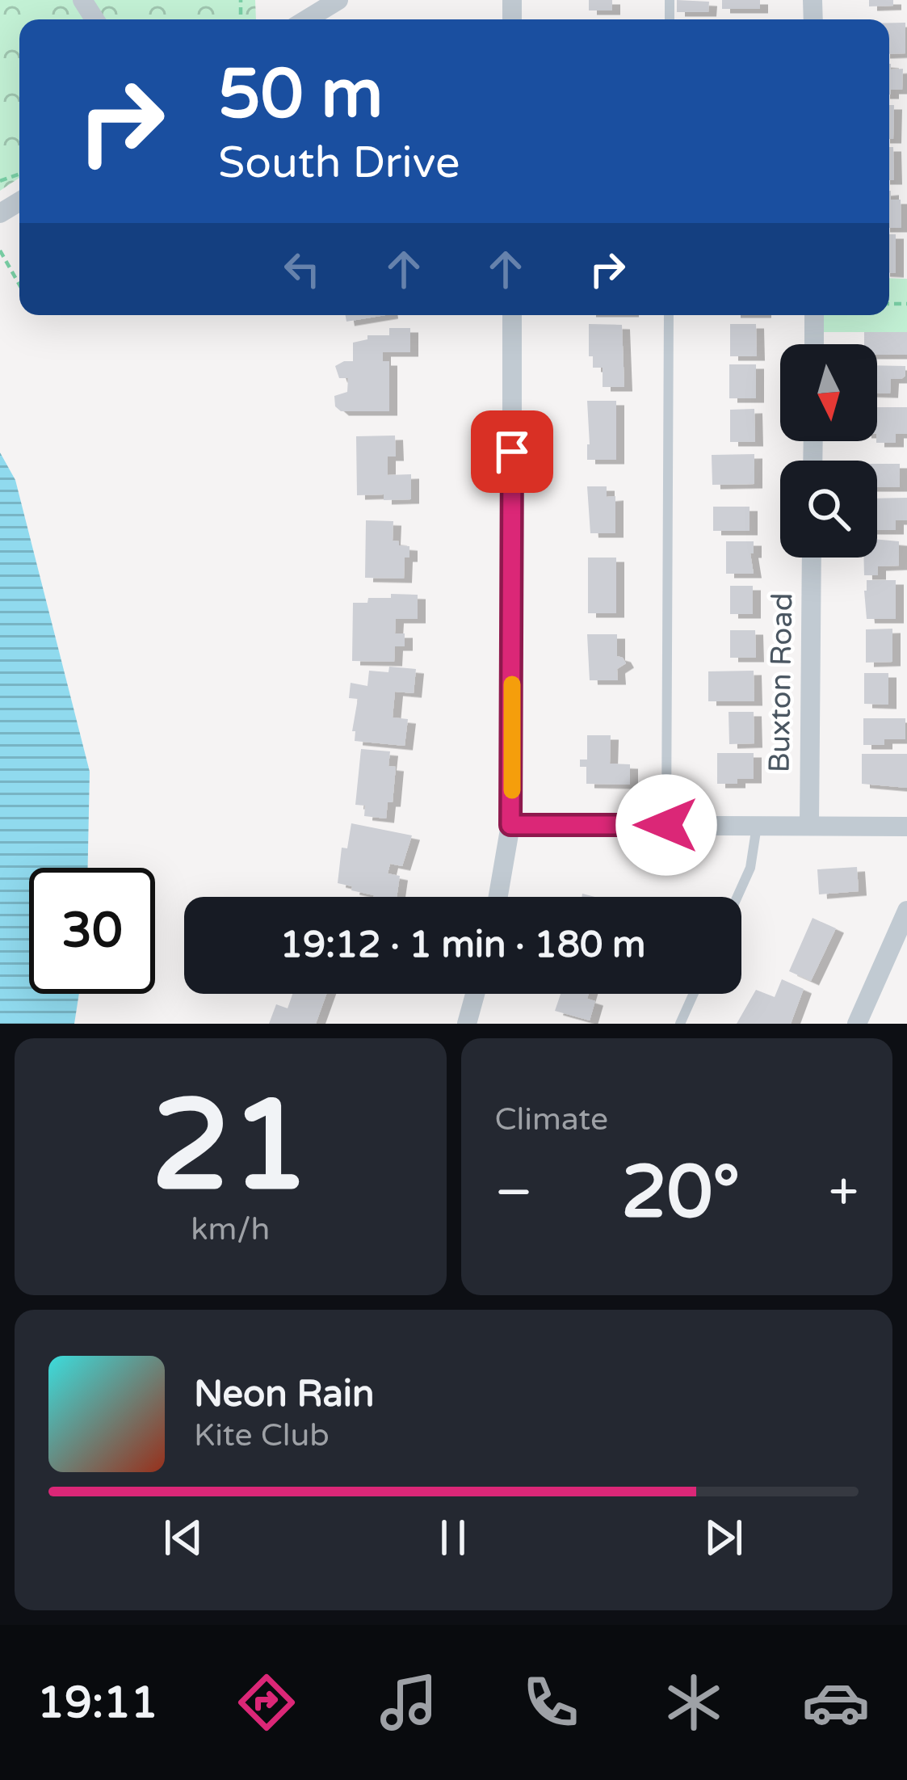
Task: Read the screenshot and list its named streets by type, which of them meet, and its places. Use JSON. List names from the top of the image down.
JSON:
{
  "streets": {
    "street": ["Buxton Road"]
  },
  "north": "bottom",
  "page": {
    "turn": ["50 m", "South Drive"],
    "limit": "30",
    "trip": "19:12 · 1 min · 180 m",
    "tile": [
      ["21", "km/h"],
      "Climate"
    ],
    "heat": ["−", "20°", "+"],
    "song": ["Neon Rain", "Kite Club"],
    "tabs": "19:11"
  }
}
